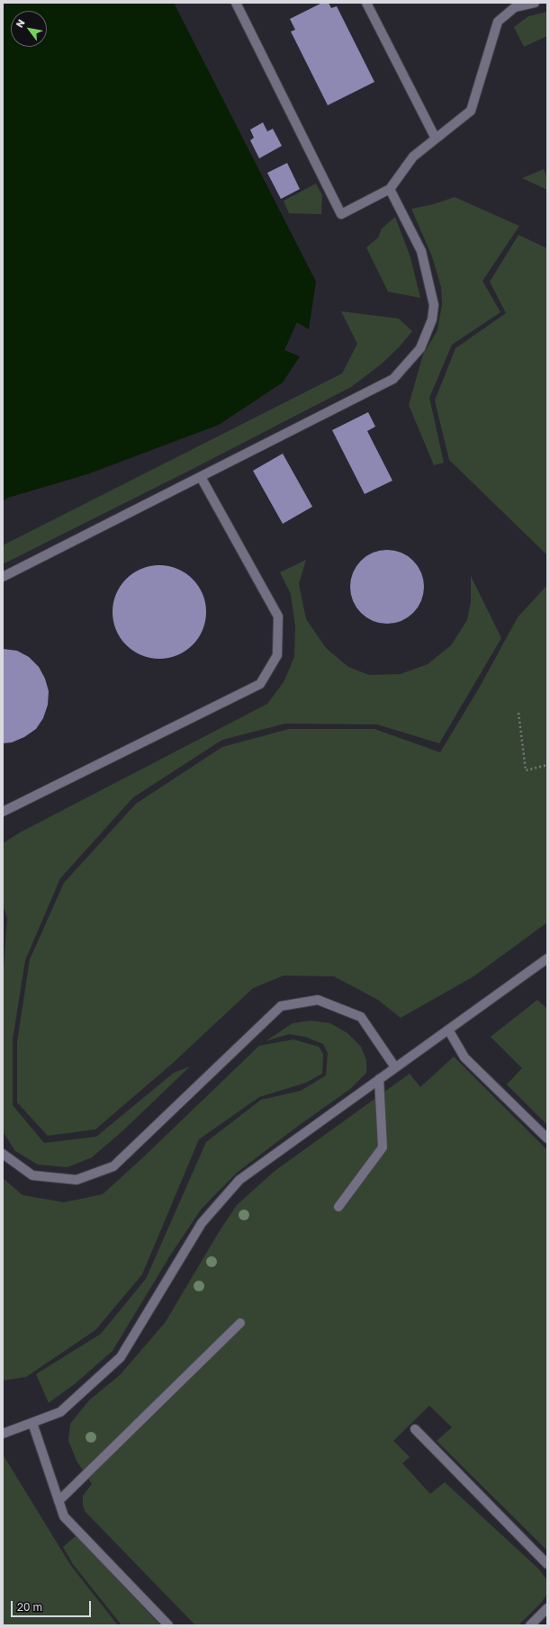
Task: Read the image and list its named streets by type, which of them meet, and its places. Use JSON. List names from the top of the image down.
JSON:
{
  "scale_bar": "20 m",
  "north": "top left"
}
